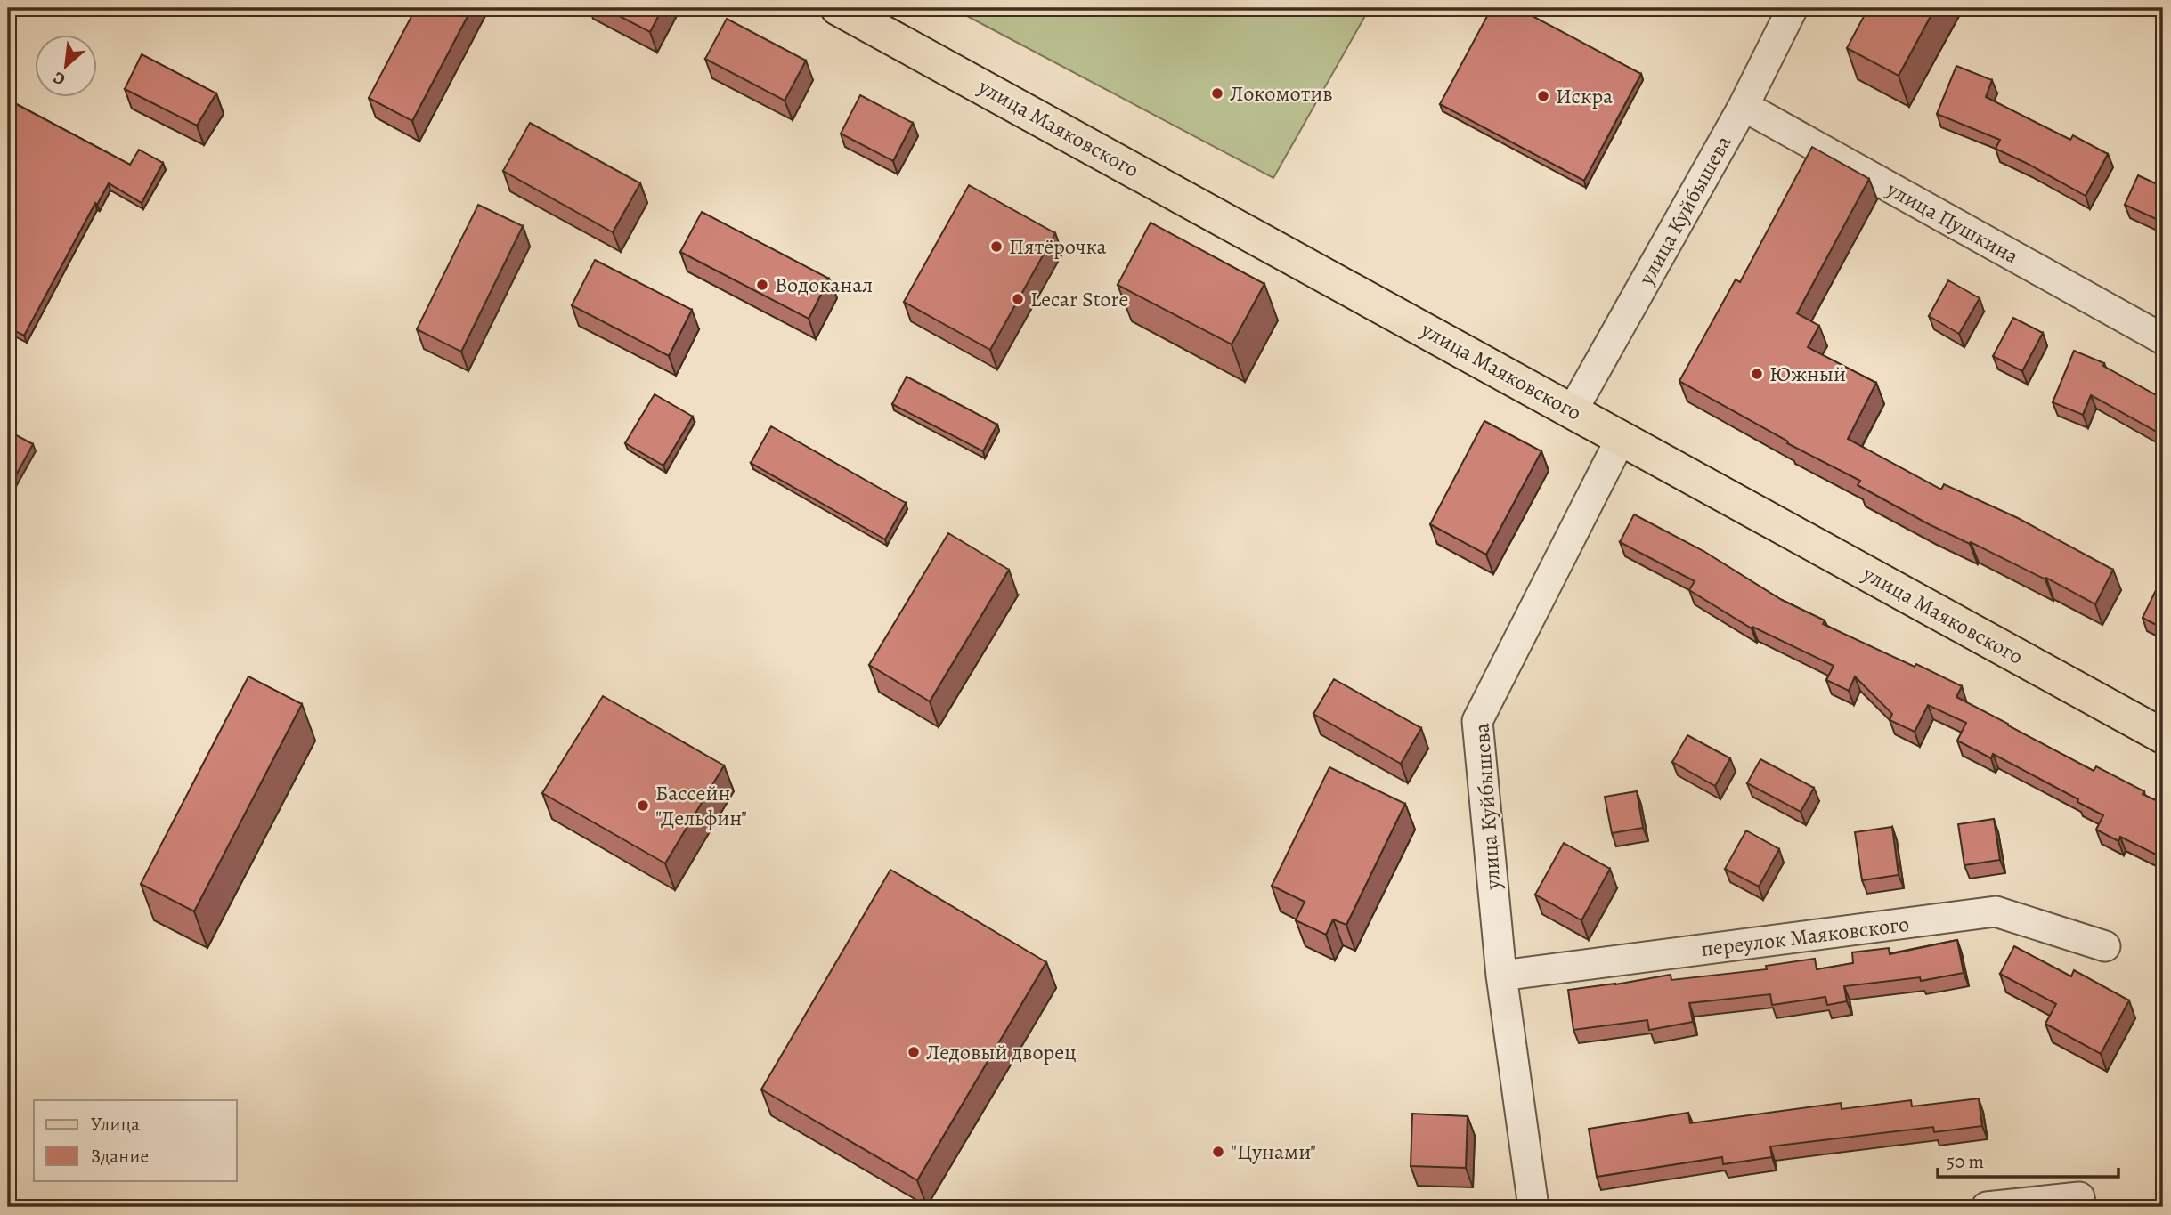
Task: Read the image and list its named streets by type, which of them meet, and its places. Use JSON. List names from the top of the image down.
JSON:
{
  "streets": {
    "main road": ["улица Маяковского"],
    "street": ["улица Куйбышева", "улица Пушкина", "переулок Маяковского"]
  },
  "crossings": [
    ["улица Маяковского", "улица Куйбышева"],
    ["улица Куйбышева", "улица Пушкина"],
    ["улица Куйбышева", "переулок Маяковского"]
  ],
  "places": [
    "Локомотив",
    "Искра",
    "Пятёрочка",
    "Водоканал",
    "Lecar Store",
    "Южный",
    "Бассейн \"Дельфин\"",
    "Ледовый дворец",
    "\"Цунами\""
  ],
  "legend": ["Улица", "Здание"],
  "scale_bar": "50 m",
  "north": "bottom left"
}
